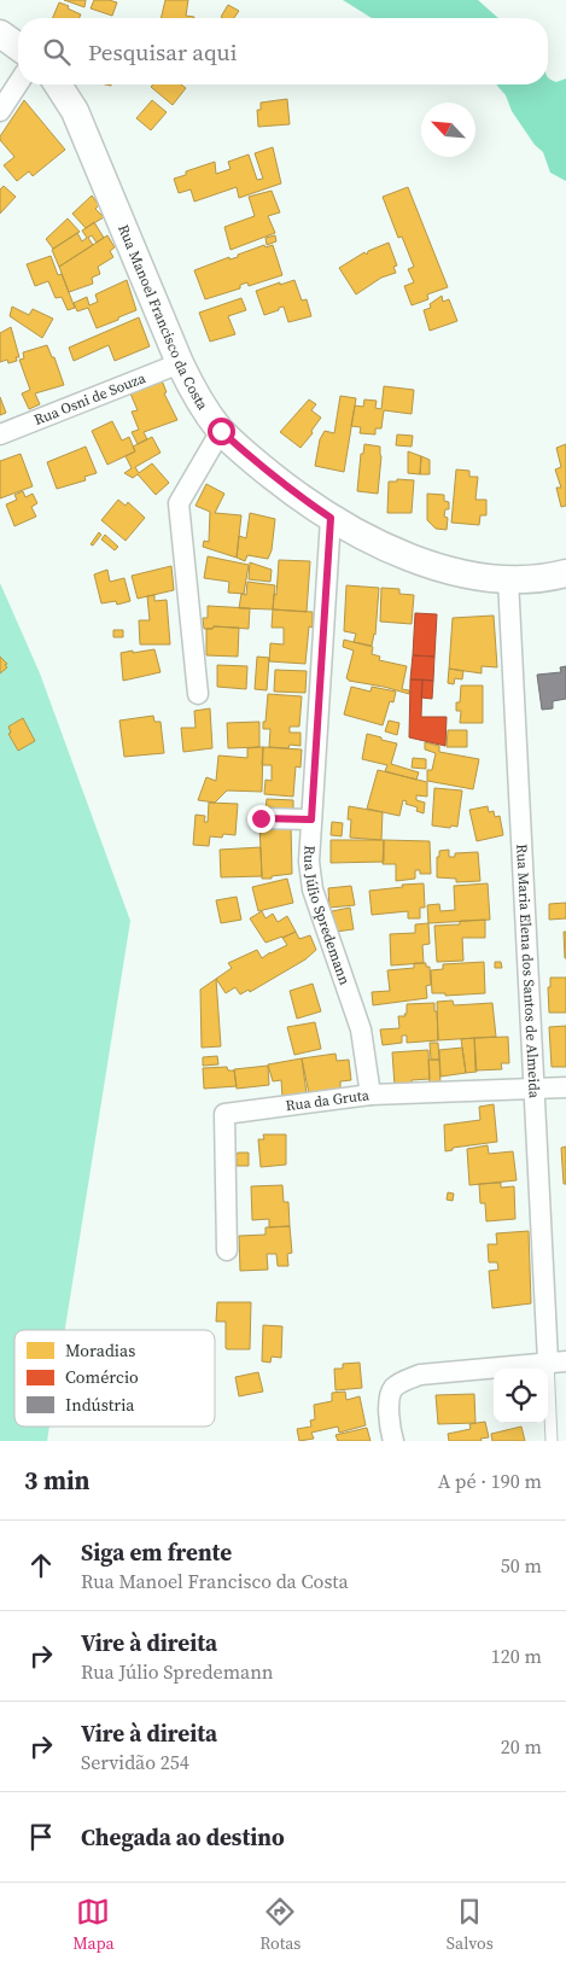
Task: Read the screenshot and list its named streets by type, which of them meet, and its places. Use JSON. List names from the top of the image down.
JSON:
{
  "streets": {
    "main road": ["Rua Manoel Francisco da Costa"],
    "street": [
      "Rua Osni de Souza",
      "Rua Júlio Spredemann",
      "Rua Maria Elena dos Santos de Almeida",
      "Rua da Gruta"
    ]
  },
  "crossings": [
    ["Rua Manoel Francisco da Costa", "Rua Osni de Souza"],
    ["Rua Manoel Francisco da Costa", "Rua Júlio Spredemann"],
    ["Rua Manoel Francisco da Costa", "Rua Maria Elena dos Santos de Almeida"],
    ["Rua Júlio Spredemann", "Rua da Gruta"],
    ["Rua Maria Elena dos Santos de Almeida", "Rua da Gruta"]
  ],
  "legend": ["Moradias", "Comércio", "Indústria"],
  "north": "top left",
  "page": {
    "search": "Pesquisar aqui",
    "heading": ["3 min", "A pé · 190 m"],
    "list": [
      ["Siga em frente", "Rua Manoel Francisco da Costa", "50 m"],
      ["Vire à direita", "Rua Júlio Spredemann", "120 m"],
      ["Vire à direita", "Servidão 254", "20 m"],
      "Chegada ao destino"
    ],
    "nav": ["Mapa", "Rotas", "Salvos"]
  }
}
